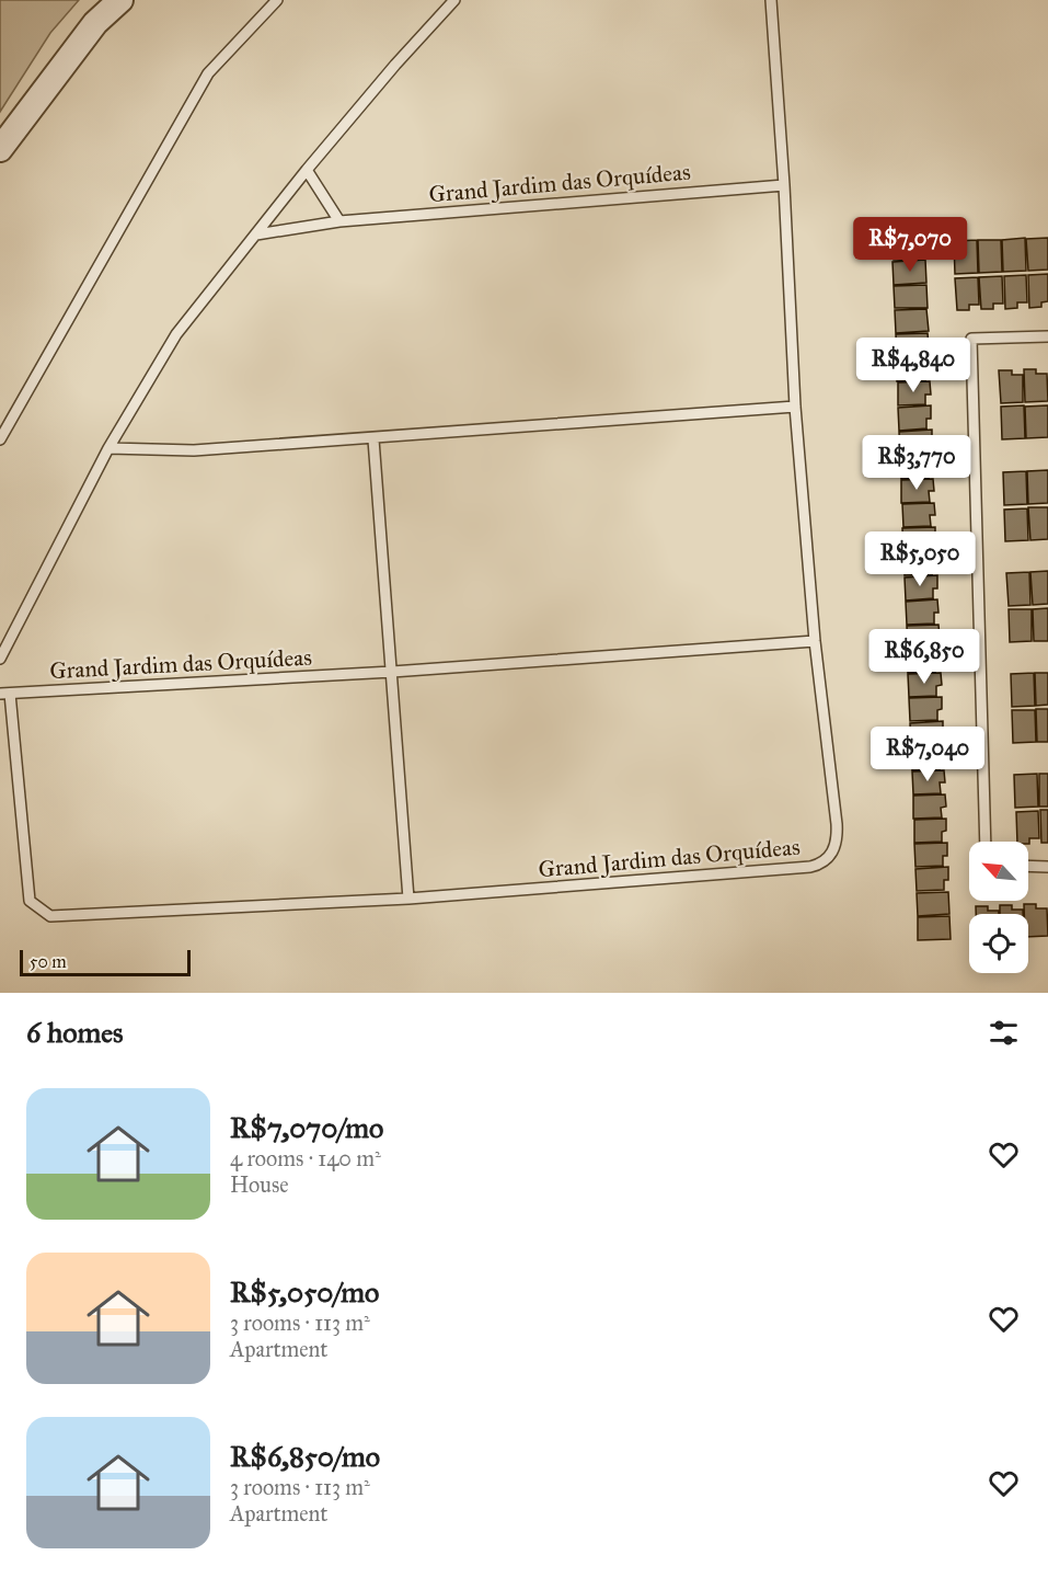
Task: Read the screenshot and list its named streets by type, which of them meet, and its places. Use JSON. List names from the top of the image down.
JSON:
{
  "streets": {
    "lane": ["Grand Jardim das Orquídeas"]
  },
  "scale_bar": "50 m",
  "north": "top left",
  "page": {
    "price": [
      "R$7,070",
      "R$4,840",
      "R$3,770",
      "R$5,050",
      "R$6,850",
      "R$7,040"
    ],
    "scale": "50 m",
    "heading": "6 homes",
    "list": [
      {
        "name": "R$7,070/mo",
        "note": "4 rooms · 140 m² · House"
      },
      {
        "name": "R$5,050/mo",
        "note": "3 rooms · 113 m² · Apartment"
      },
      {
        "name": "R$6,850/mo",
        "note": "3 rooms · 113 m² · Apartment"
      }
    ]
  }
}
